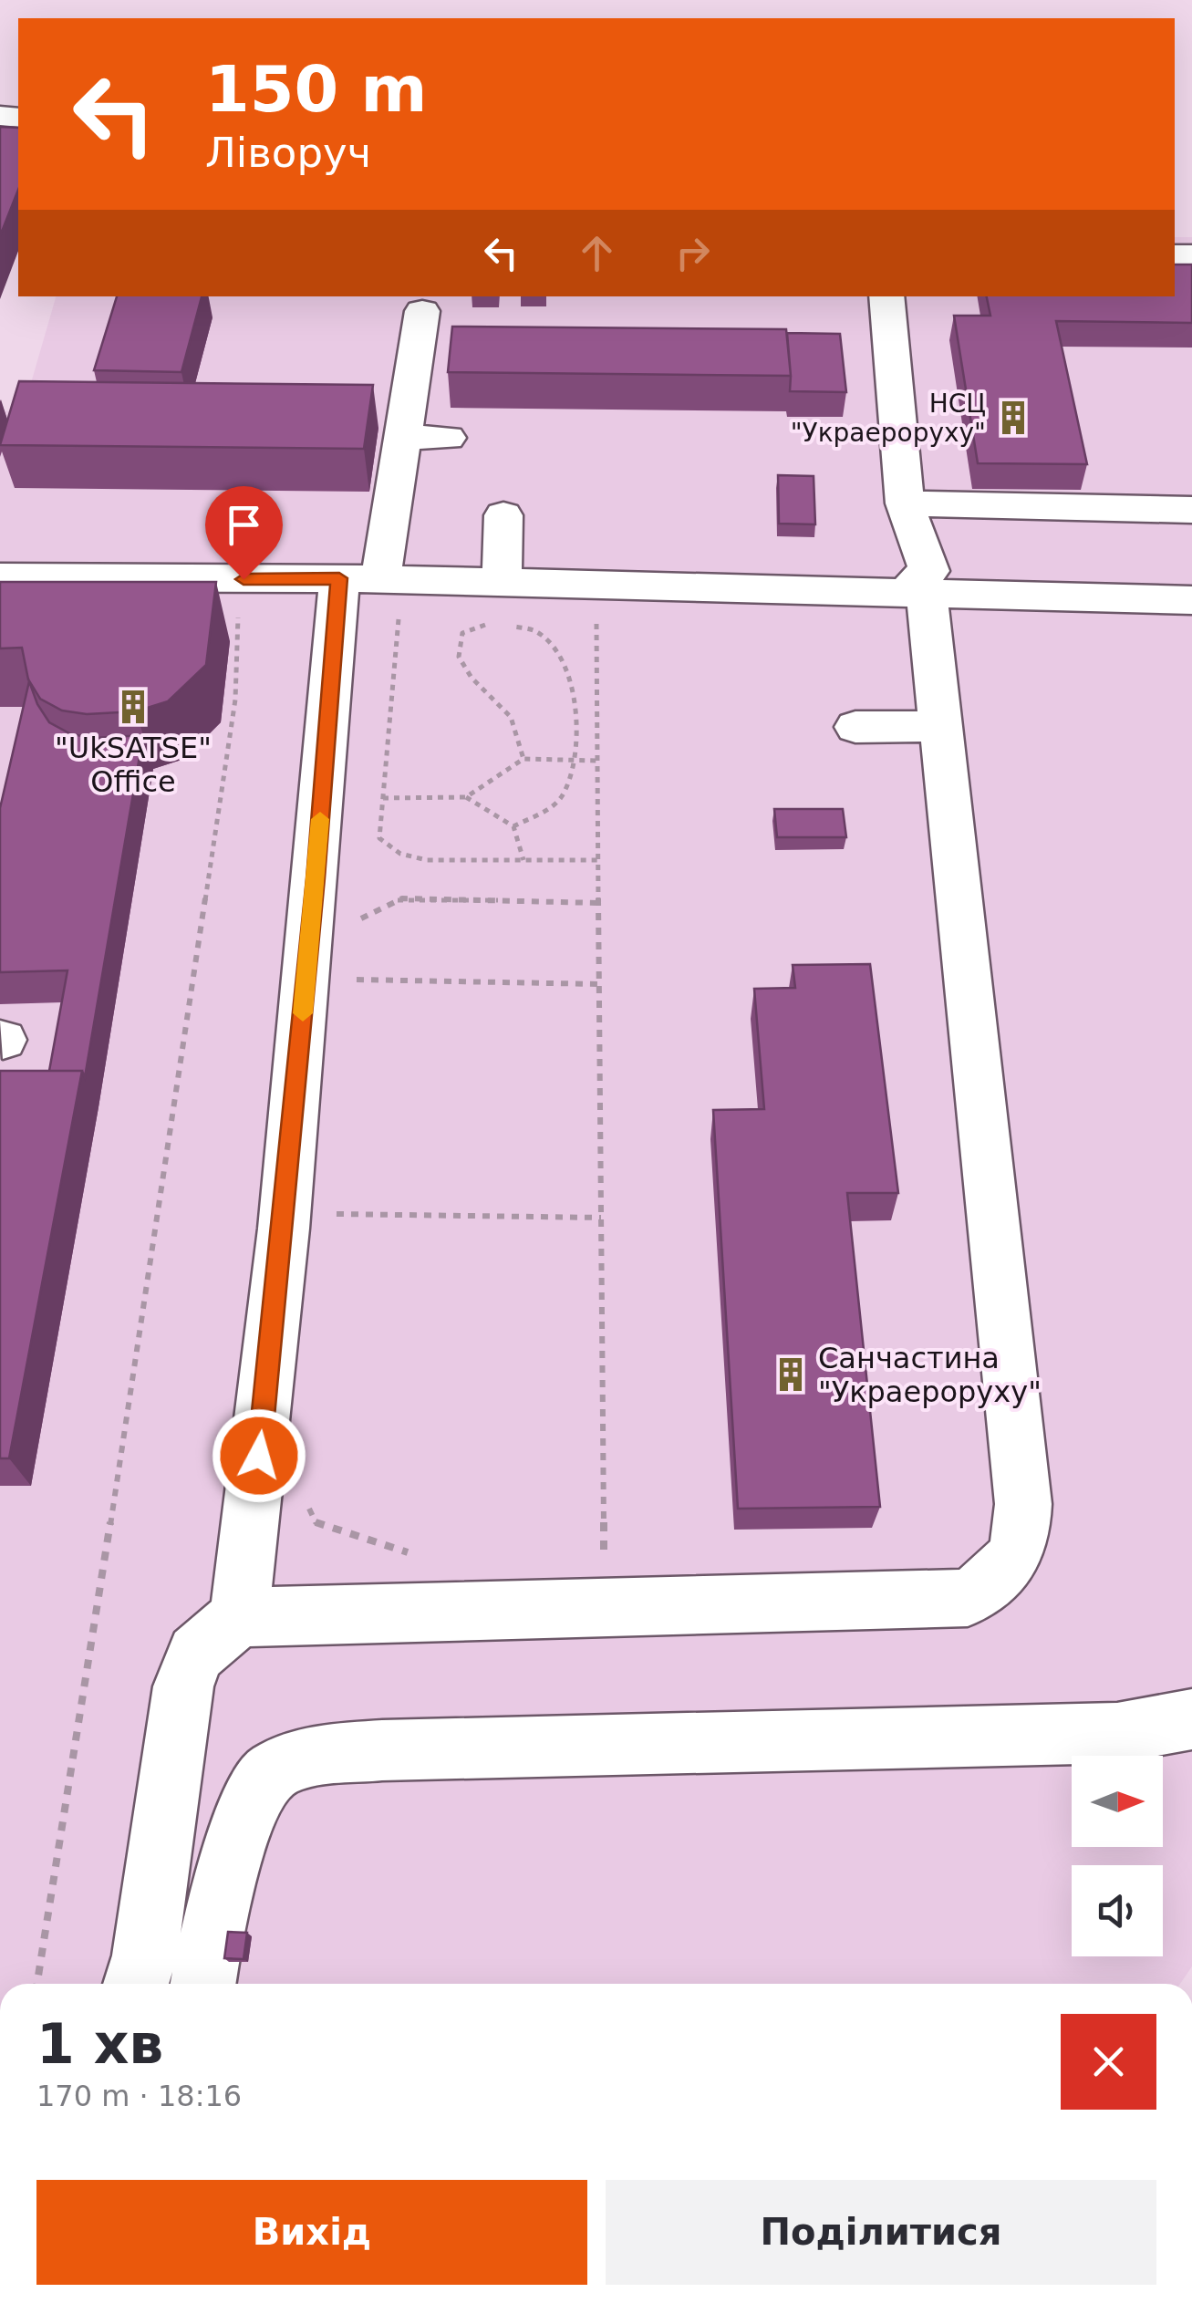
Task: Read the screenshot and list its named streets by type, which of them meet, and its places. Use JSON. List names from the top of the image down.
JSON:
{
  "places": {
    "building": ["НСЦ \"Украероруху\"", "\"UkSATSE\" Office", "Санчастина \"Украероруху\""]
  },
  "north": "right",
  "page": {
    "turn": ["150 m", "Ліворуч"],
    "heading": ["1 хв", "170 m · 18:16"],
    "buttons": ["Вихід", "Поділитися"]
  }
}
